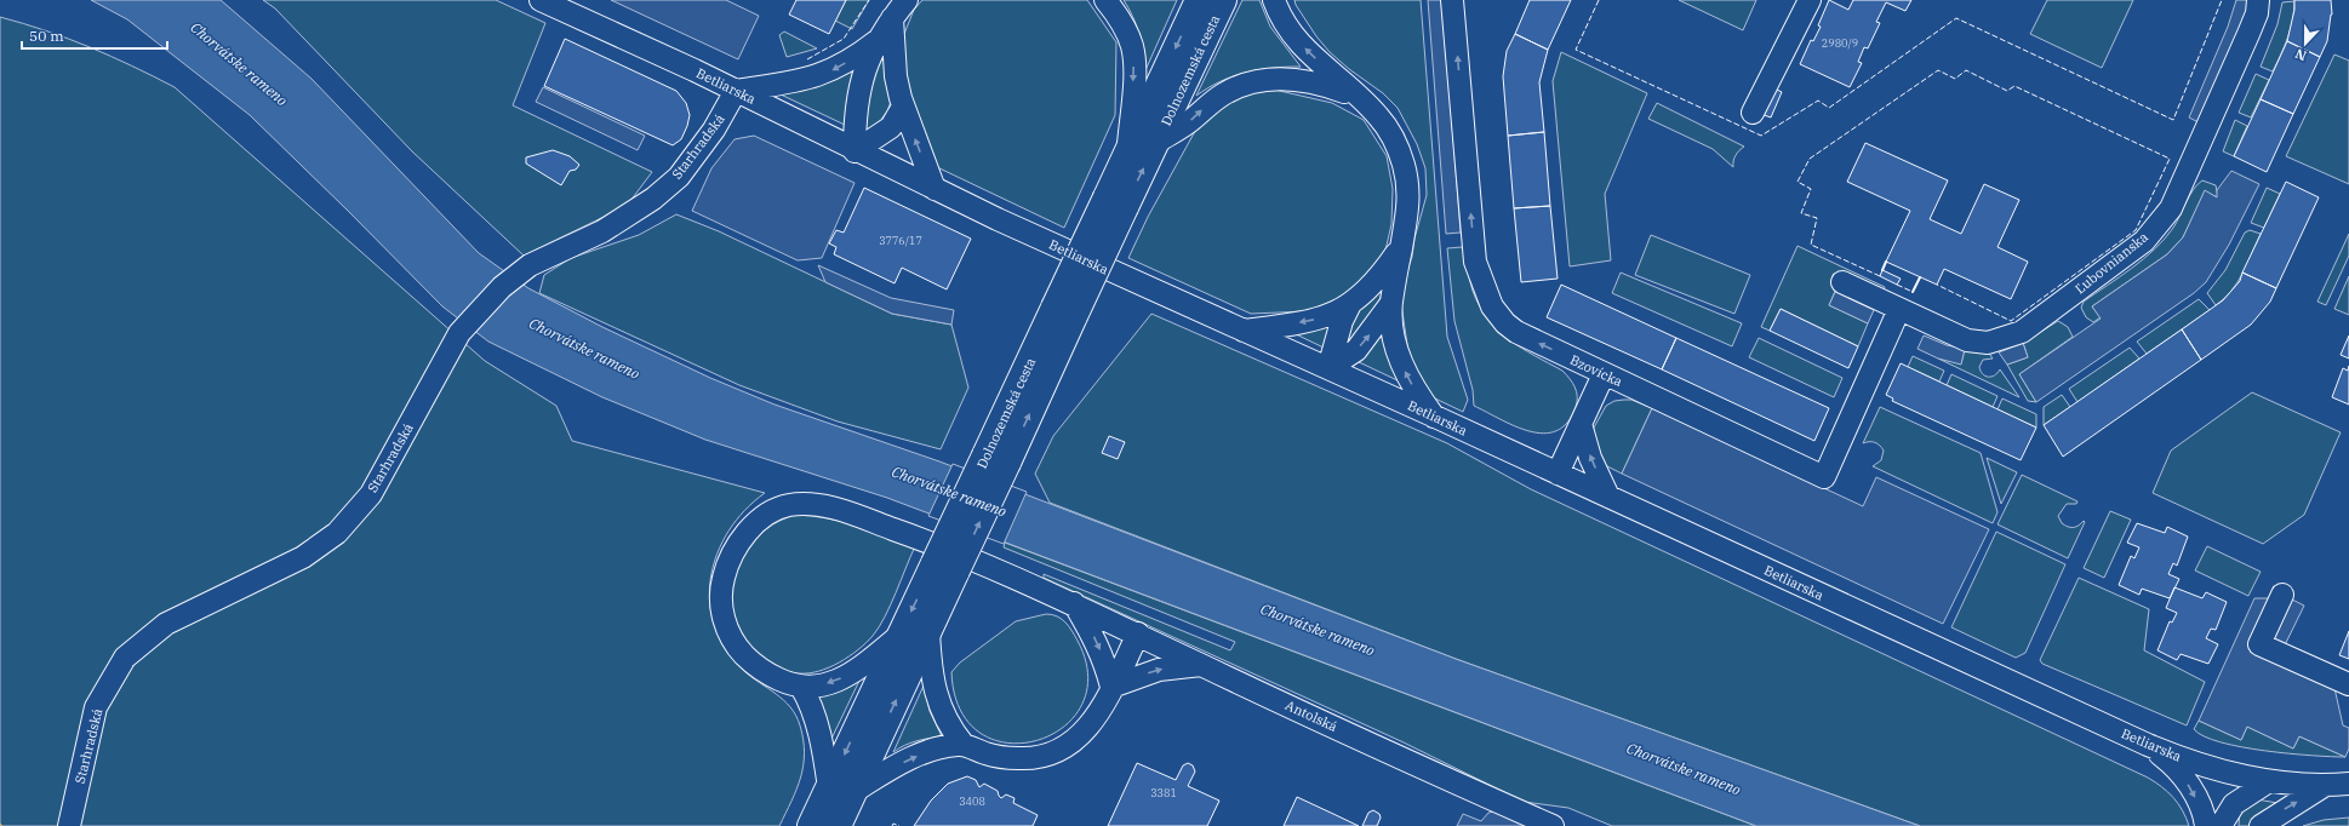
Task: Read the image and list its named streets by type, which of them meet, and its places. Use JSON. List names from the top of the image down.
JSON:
{
  "streets": {
    "main road": ["Dolnozemská cesta"],
    "street": [
      "Betliarska",
      "Starhradská",
      "Ľubovnianska",
      "Bzovícka",
      "Antolská"
    ]
  },
  "crossings": [
    ["Betliarska", "Starhradská"],
    ["Ľubovnianska", "Bzovícka"]
  ],
  "water": ["Chorvátske rameno"],
  "house_numbers": [
    "2980/9",
    "3776/17",
    "3381",
    "3408"
  ],
  "scale_bar": "50 m",
  "north": "bottom"
}
